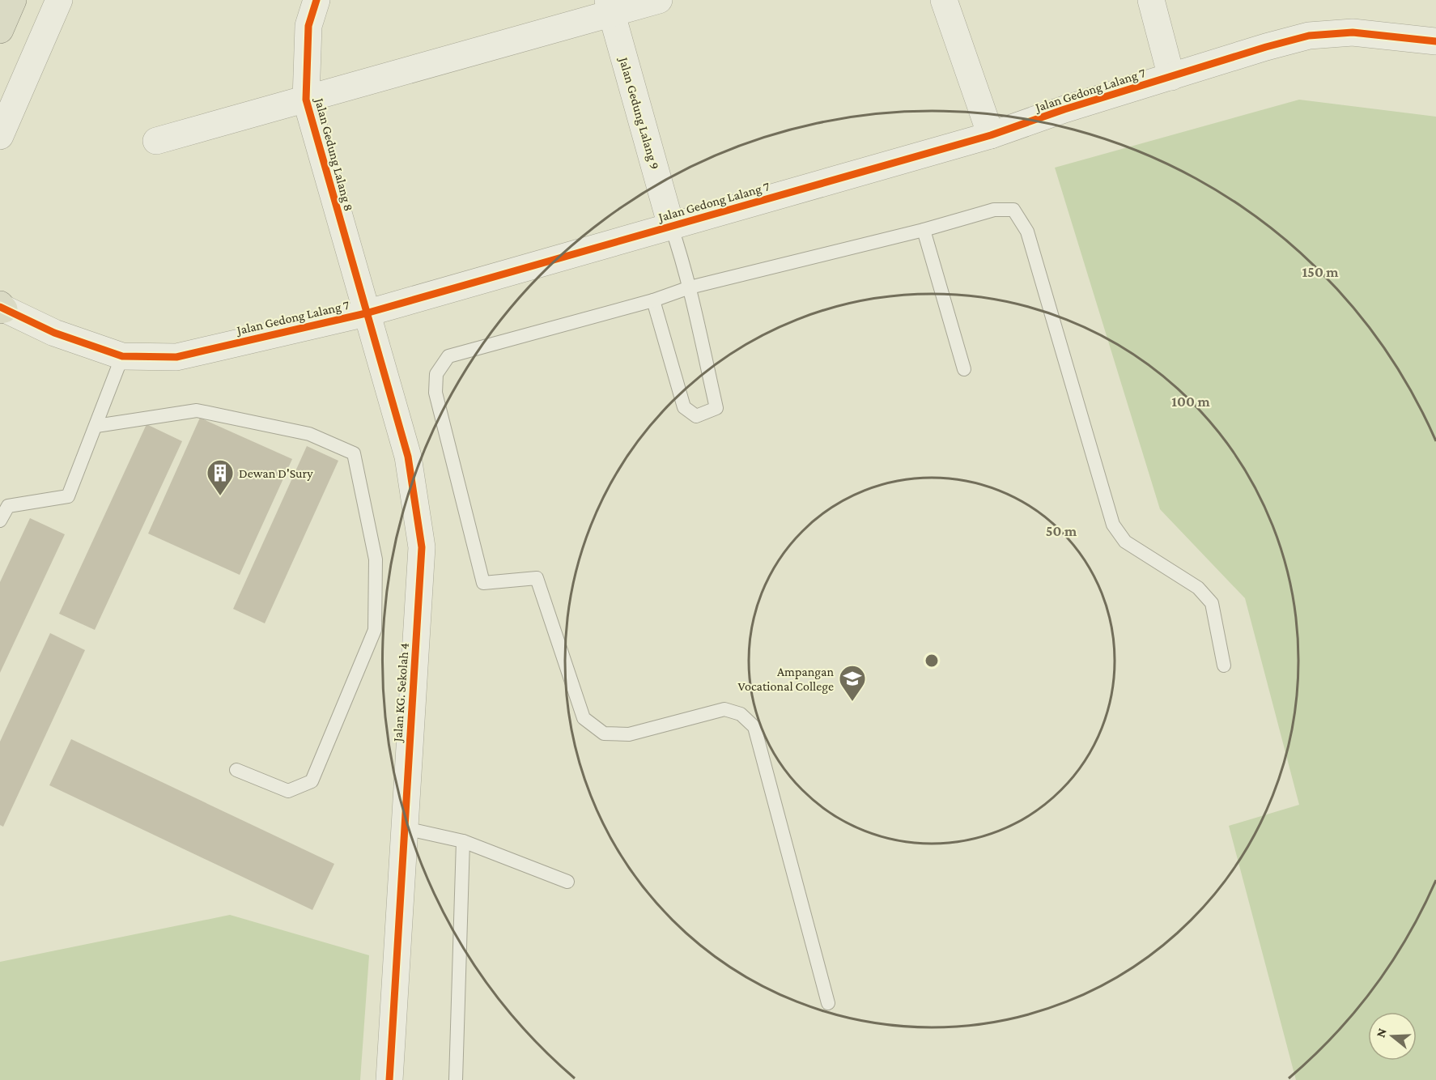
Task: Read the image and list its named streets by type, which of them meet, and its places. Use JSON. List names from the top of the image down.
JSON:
{
  "streets": {
    "street": [
      "Jalan Gedong Lalang 7",
      "Jalan Gedung Lalang 9",
      "Jalan Gedung Lalang 8",
      "Jalan KG. Sekolah 4"
    ]
  },
  "crossings": [
    ["Jalan Gedong Lalang 7", "Jalan Gedung Lalang 9"],
    ["Jalan Gedong Lalang 7", "Jalan Gedung Lalang 8"],
    ["Jalan Gedong Lalang 7", "Jalan KG. Sekolah 4"],
    ["Jalan Gedung Lalang 8", "Jalan KG. Sekolah 4"]
  ],
  "places": {
    "building": ["Dewan D'Sury"],
    "school or university": ["Ampangan Vocational College"]
  },
  "north": "left",
  "rings": ["150 m", "100 m", "50 m"]
}
